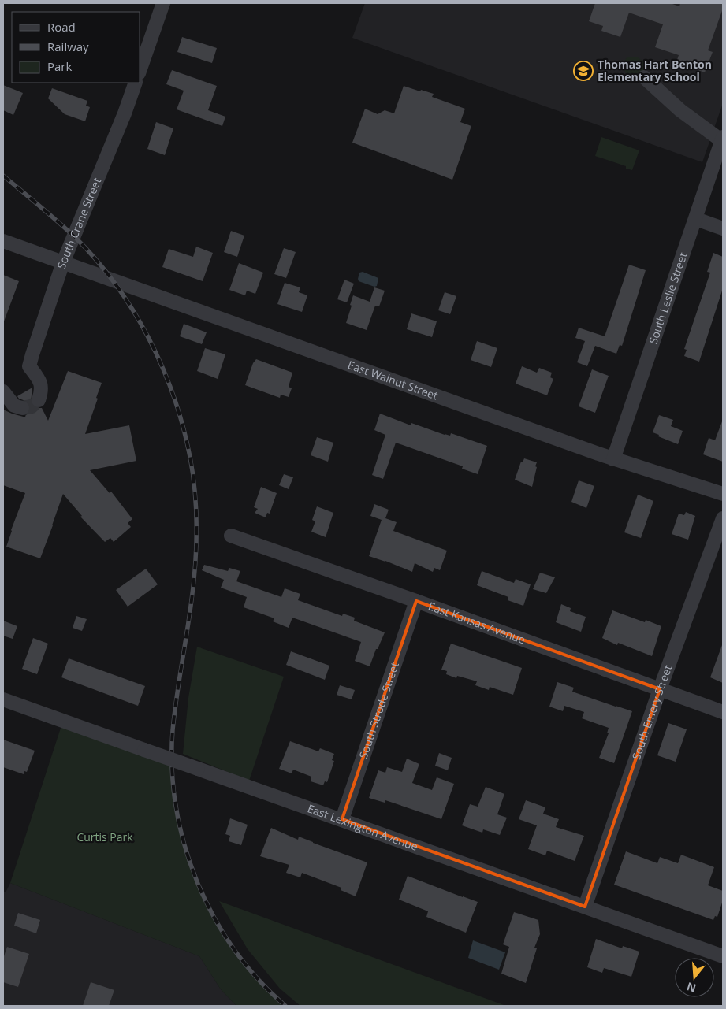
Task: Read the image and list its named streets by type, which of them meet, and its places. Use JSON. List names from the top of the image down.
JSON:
{
  "streets": {
    "street": [
      "South Crane Street",
      "South Leslie Street",
      "East Walnut Street",
      "East Kansas Avenue",
      "South Strode Street",
      "South Emery Street",
      "East Lexington Avenue"
    ]
  },
  "crossings": [
    ["South Crane Street", "East Walnut Street"],
    ["South Leslie Street", "East Walnut Street"],
    ["East Kansas Avenue", "South Strode Street"],
    ["East Kansas Avenue", "South Emery Street"],
    ["South Strode Street", "East Lexington Avenue"],
    ["South Emery Street", "East Lexington Avenue"]
  ],
  "parks": ["Curtis Park"],
  "places": {
    "school or university": ["Thomas Hart Benton Elementary School"]
  },
  "legend": ["Road", "Railway", "Park"],
  "north": "bottom"
}
